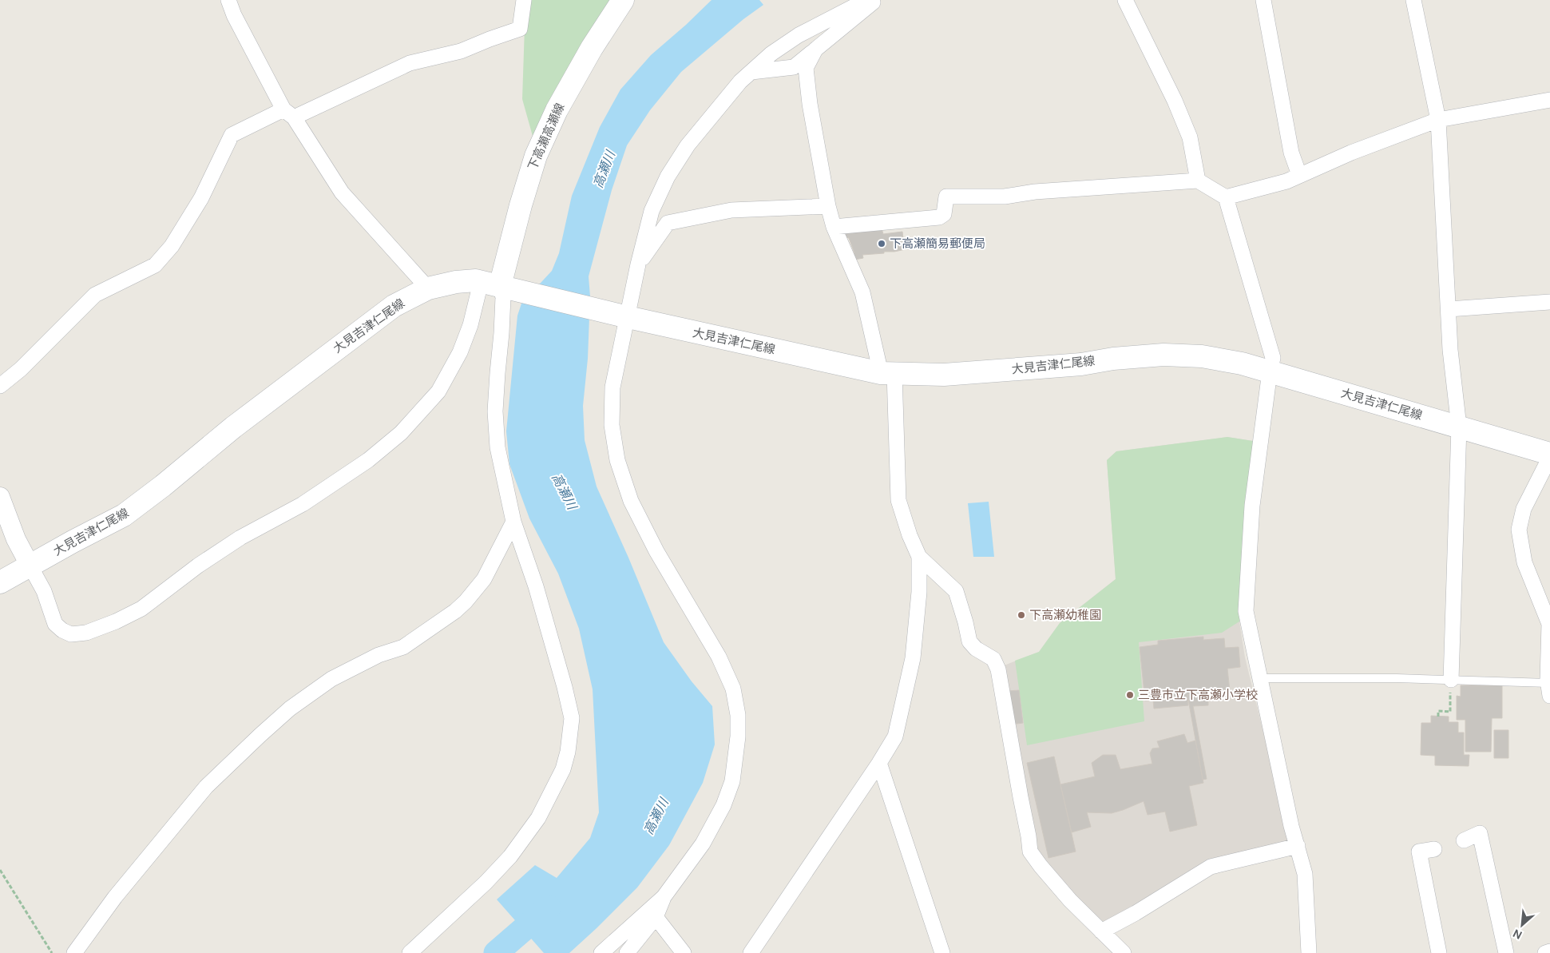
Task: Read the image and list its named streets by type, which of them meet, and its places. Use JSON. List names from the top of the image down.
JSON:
{
  "streets": {
    "main road": ["下高瀬高瀬線", "大見吉津仁尾線"]
  },
  "crossings": [
    ["下高瀬高瀬線", "大見吉津仁尾線"]
  ],
  "water": ["高瀬川"],
  "places": ["下高瀬簡易郵便局", "下高瀬幼稚園", "三豊市立下高瀬小学校"],
  "north": "bottom left"
}
